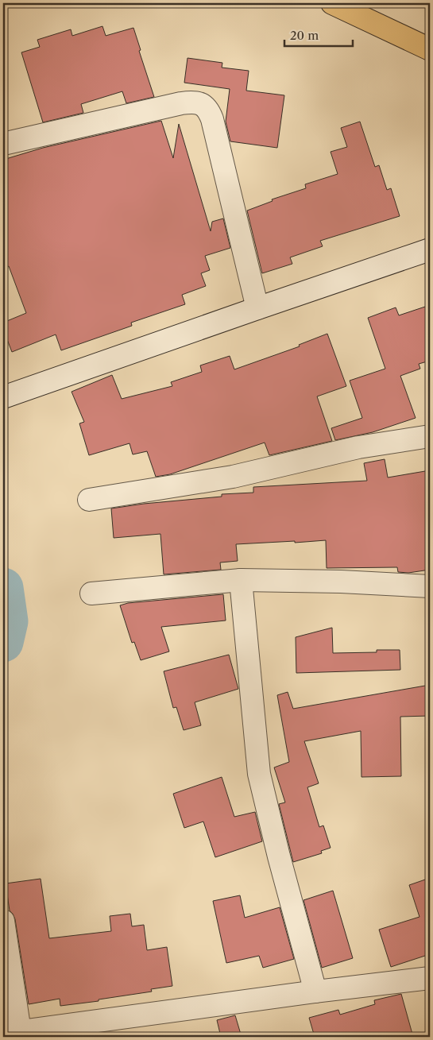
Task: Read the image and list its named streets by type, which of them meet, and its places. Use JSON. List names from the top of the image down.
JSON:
{
  "scale_bar": "20 m"
}
